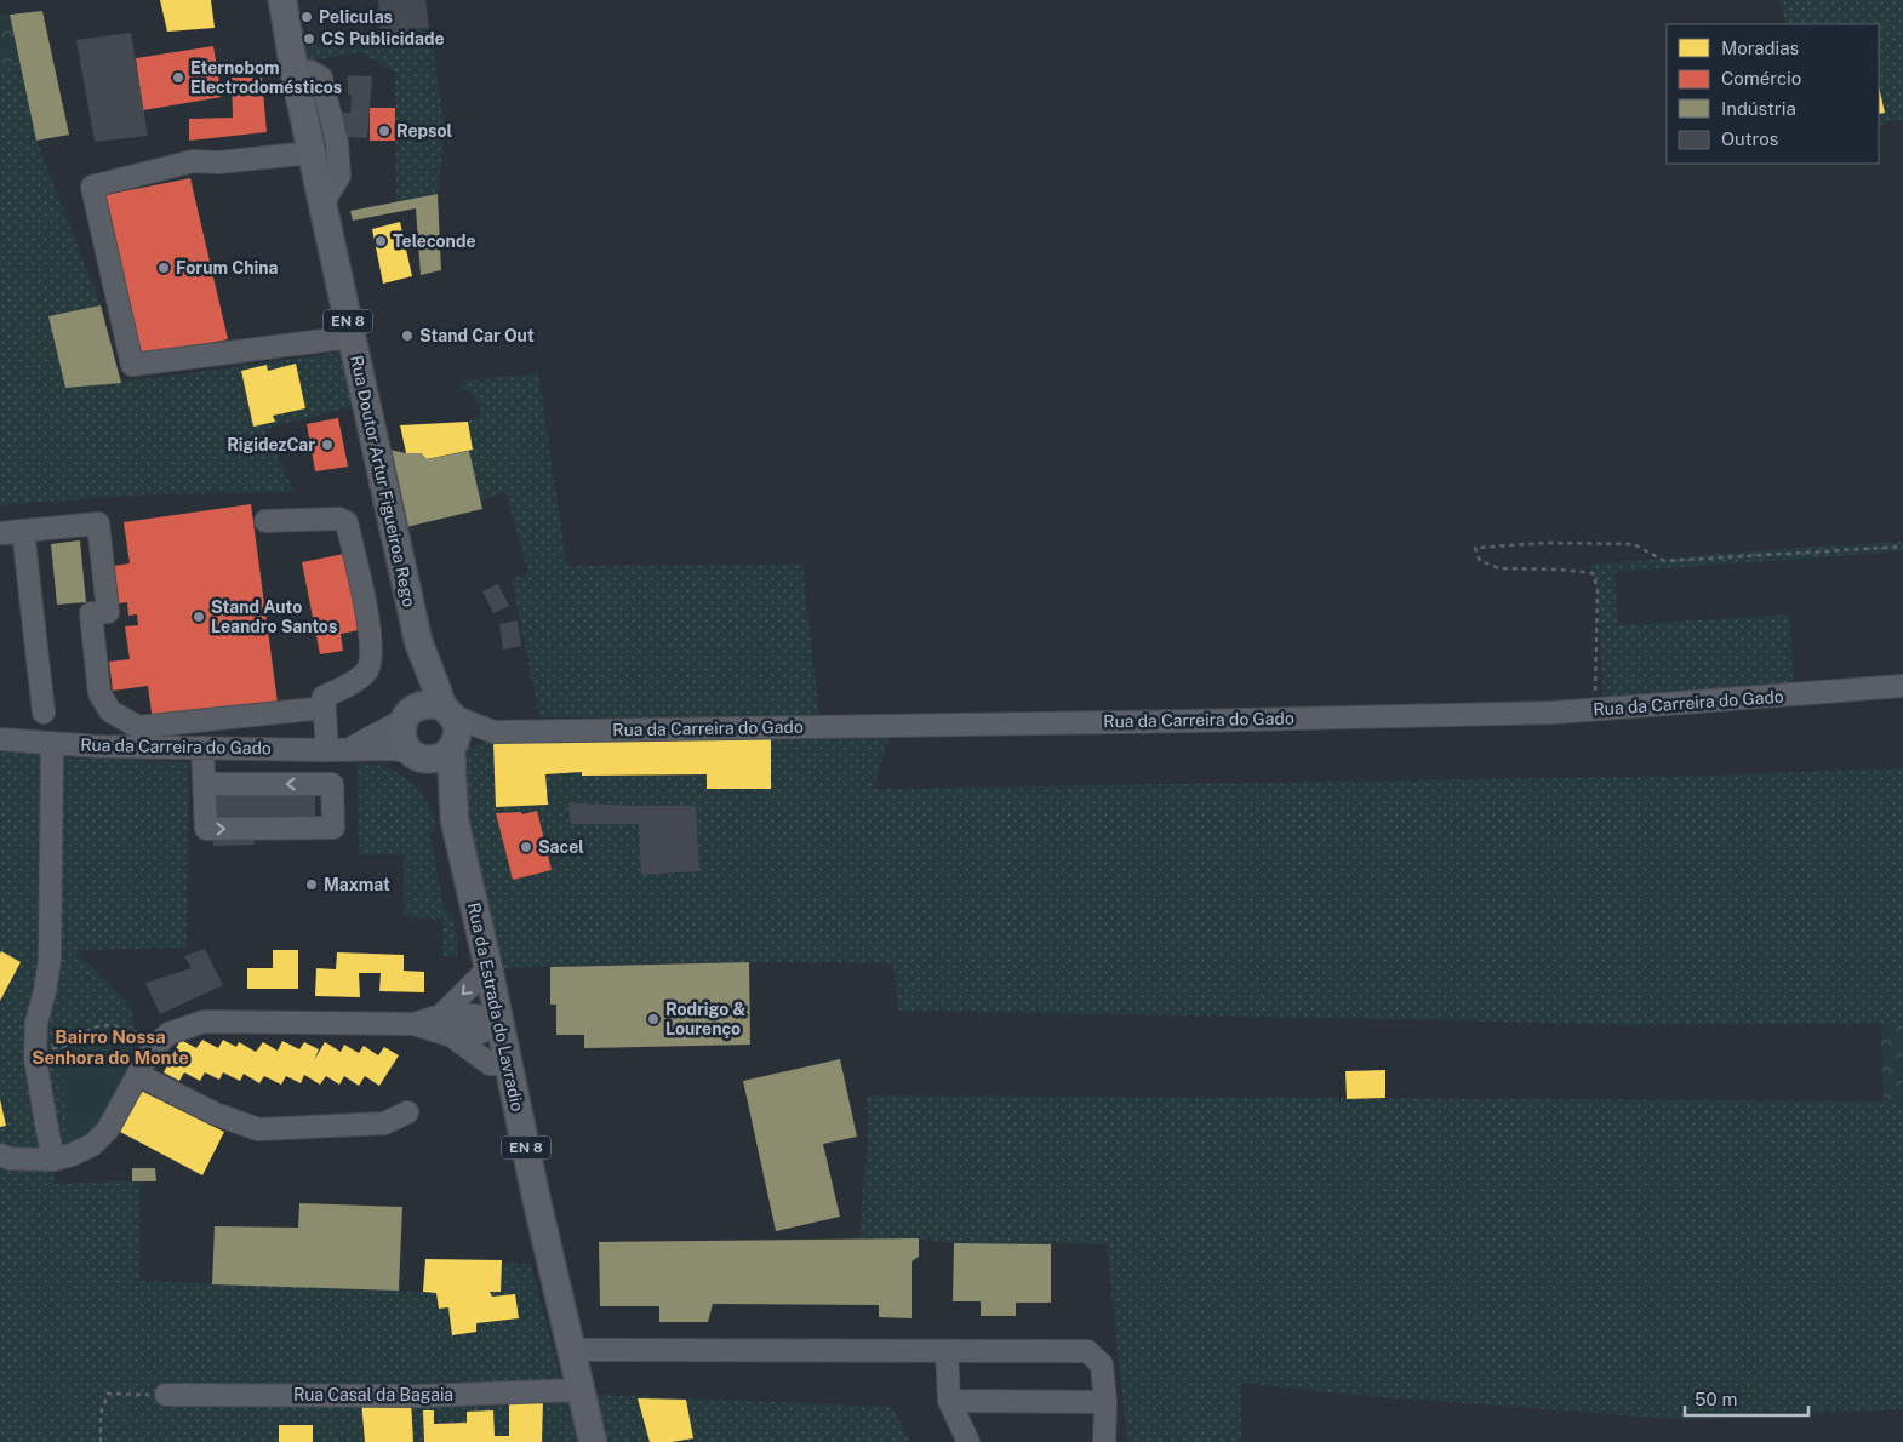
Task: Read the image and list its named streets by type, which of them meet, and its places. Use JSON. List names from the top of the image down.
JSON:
{
  "streets": {
    "main road": ["EN 8", "Rua Doutor Artur Figueiroa Rego", "Rua da Estrada do Lavradio"],
    "street": ["Rua da Carreira do Gado", "Rua Casal da Bagaia"]
  },
  "crossings": [
    ["Rua Doutor Artur Figueiroa Rego", "Rua da Carreira do Gado"],
    ["Rua Doutor Artur Figueiroa Rego", "Rua da Estrada do Lavradio"],
    ["Rua da Carreira do Gado", "Rua da Estrada do Lavradio"],
    ["Rua da Estrada do Lavradio", "Rua Casal da Bagaia"]
  ],
  "districts": ["Bairro Nossa Senhora do Monte"],
  "places": [
    "Peliculas",
    "CS Publicidade",
    "Eternobom Electrodomésticos",
    "Repsol",
    "Teleconde",
    "Forum China",
    "Stand Car Out",
    "RigidezCar",
    "Stand Auto Leandro Santos",
    "Sacel",
    "Maxmat",
    "Rodrigo & Lourenço"
  ],
  "legend": [
    "Moradias",
    "Comércio",
    "Indústria",
    "Outros"
  ],
  "scale_bar": "50 m"
}
